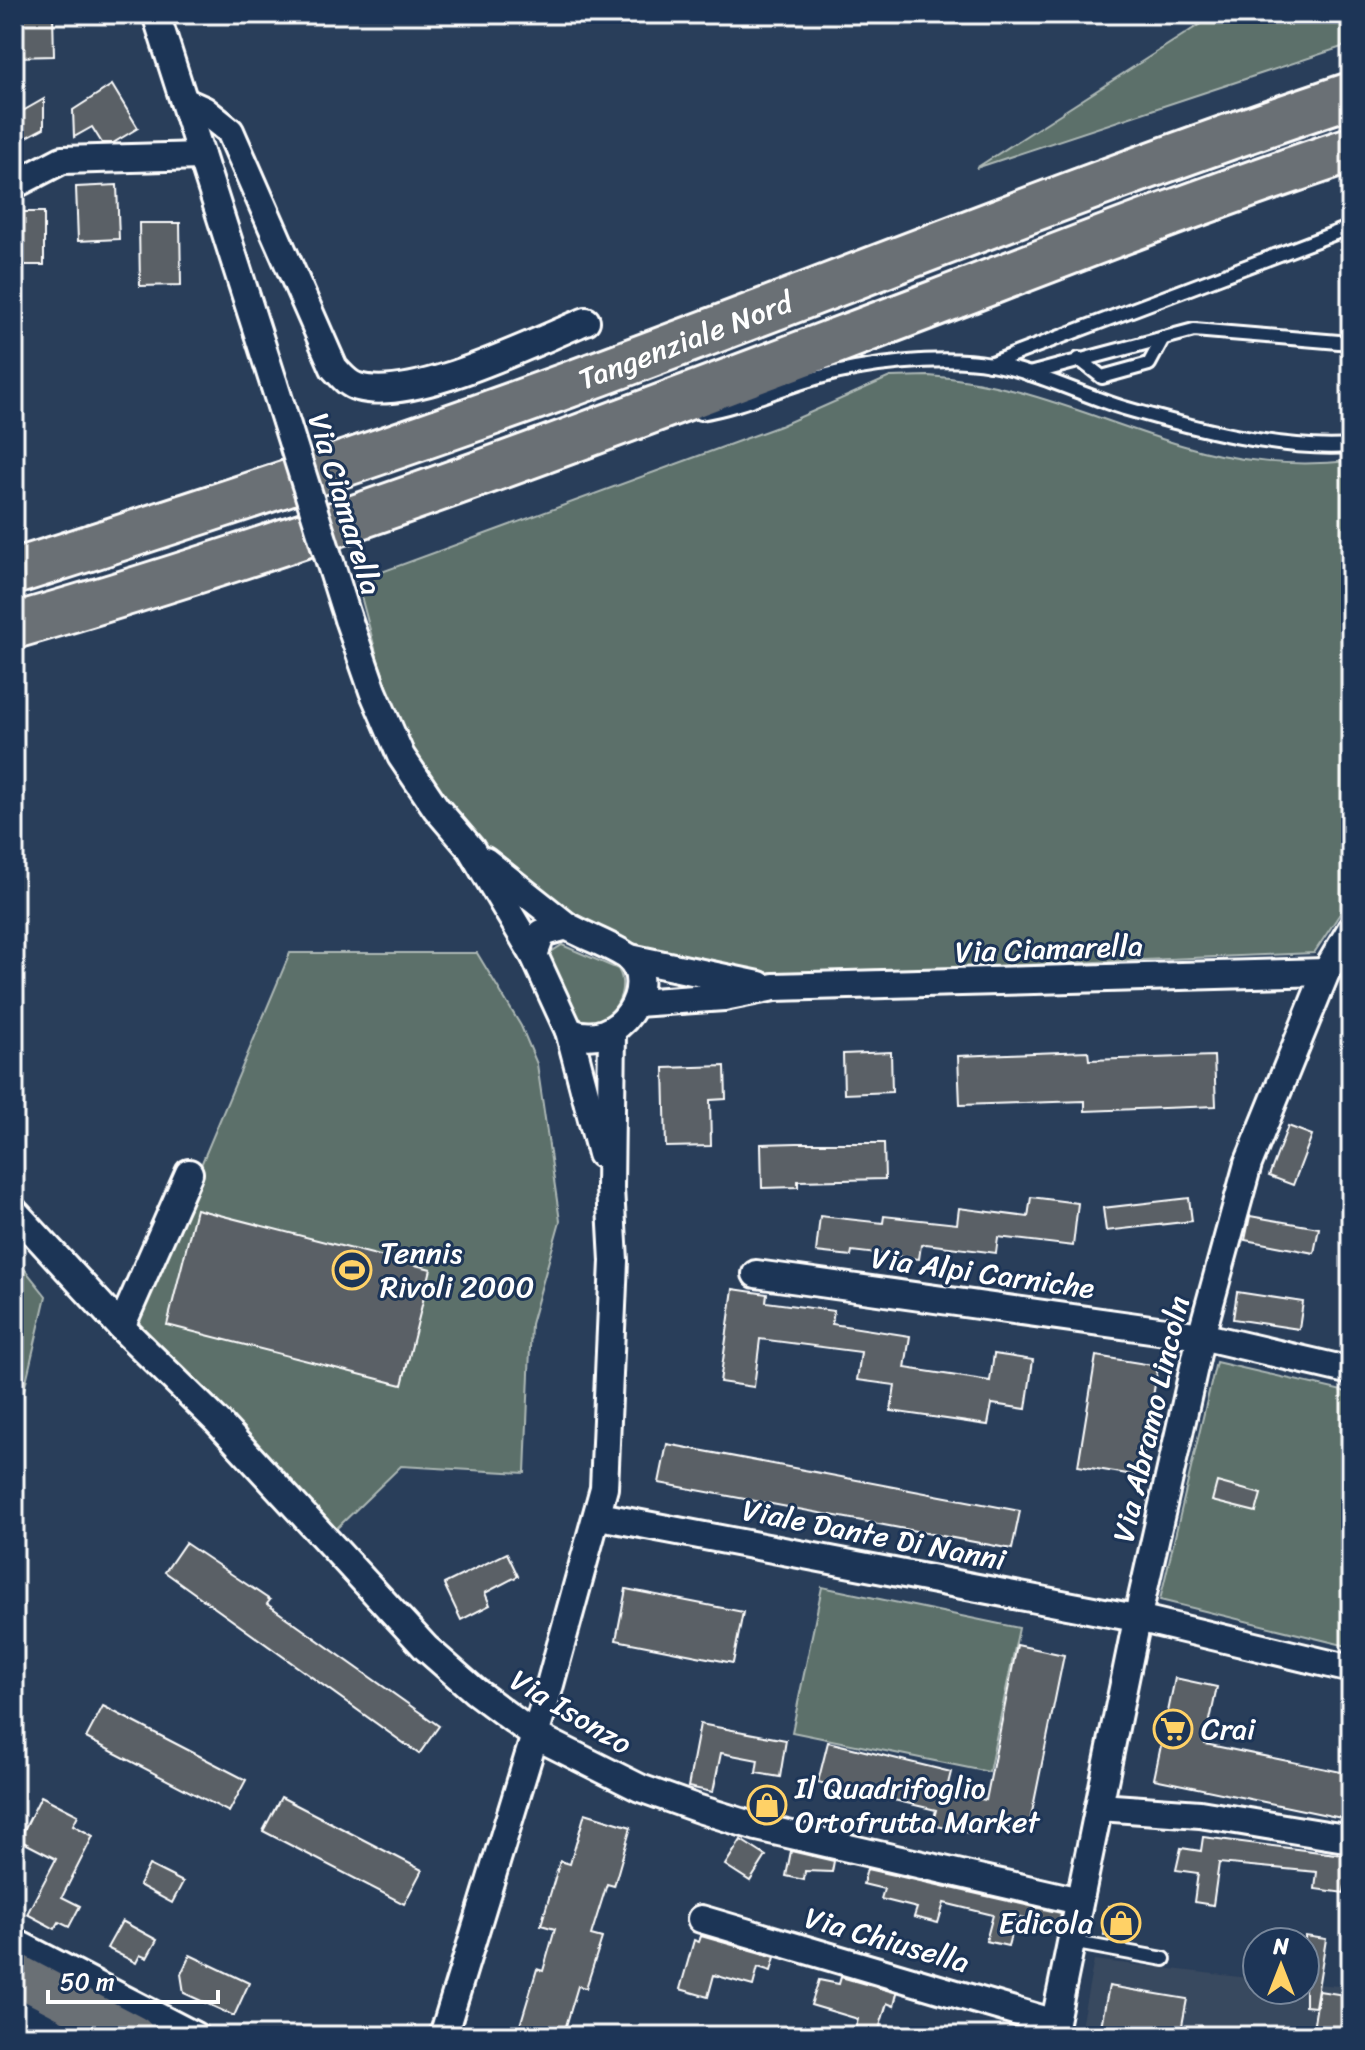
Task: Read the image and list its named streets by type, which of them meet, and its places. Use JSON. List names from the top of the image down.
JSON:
{
  "streets": {
    "highway": ["Tangenziale Nord"],
    "street": [
      "Via Ciamarella",
      "Via Alpi Carniche",
      "Via Abramo Lincoln",
      "Viale Dante Di Nanni",
      "Via Isonzo",
      "Via Chiusella"
    ]
  },
  "crossings": [
    ["Via Ciamarella", "Via Abramo Lincoln"],
    ["Via Alpi Carniche", "Via Abramo Lincoln"],
    ["Via Abramo Lincoln", "Viale Dante Di Nanni"],
    ["Via Abramo Lincoln", "Via Isonzo"],
    ["Via Abramo Lincoln", "Via Chiusella"]
  ],
  "places": {
    "sports": ["Tennis Rivoli 2000"],
    "supermarket": ["Crai"],
    "shop": ["Il Quadrifoglio Ortofrutta Market", "Edicola"]
  },
  "scale_bar": "50 m",
  "north": "top"
}
